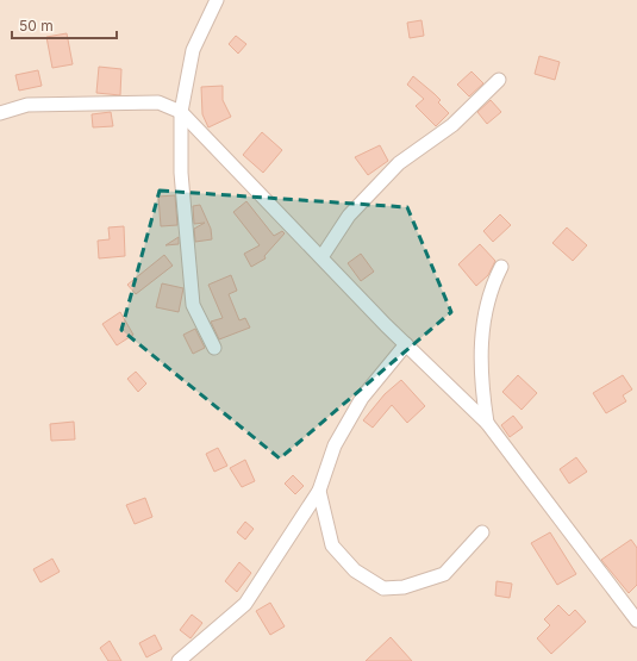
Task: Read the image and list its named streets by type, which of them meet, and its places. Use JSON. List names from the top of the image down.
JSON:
{
  "scale_bar": "50 m"
}
